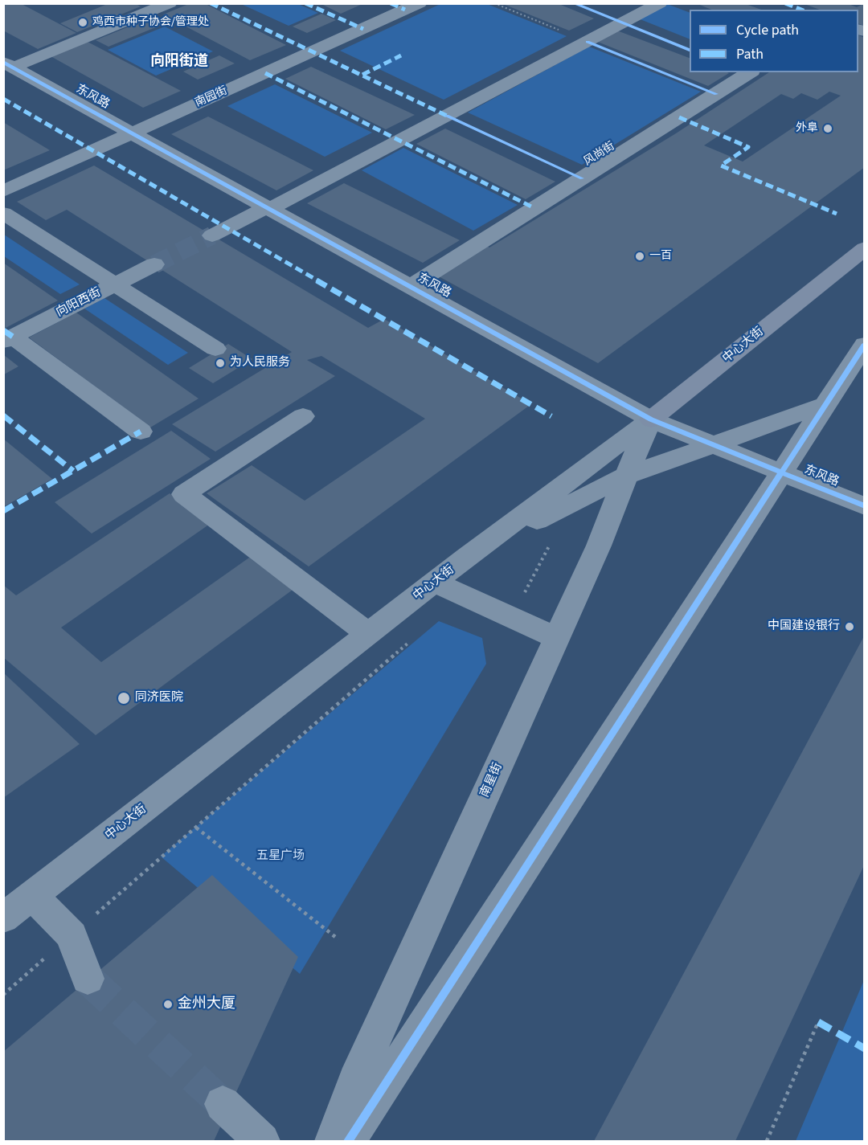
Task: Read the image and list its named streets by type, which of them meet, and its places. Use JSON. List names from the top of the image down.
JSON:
{
  "streets": {
    "main road": ["中心大街"],
    "street": [
      "东风路",
      "南园街",
      "风尚街",
      "向阳西街",
      "南星街"
    ]
  },
  "crossings": [
    ["东风路", "南园街"],
    ["东风路", "风尚街"],
    ["东风路", "中心大街"],
    ["东风路", "南星街"],
    ["中心大街", "南星街"]
  ],
  "districts": ["向阳街道"],
  "parks": ["五星广场"],
  "places": [
    "鸡西市种子协会/管理处",
    "外阜",
    "一百",
    "为人民服务",
    "中国建设银行",
    "同济医院",
    "金州大厦"
  ],
  "legend": ["Cycle path", "Path"]
}
